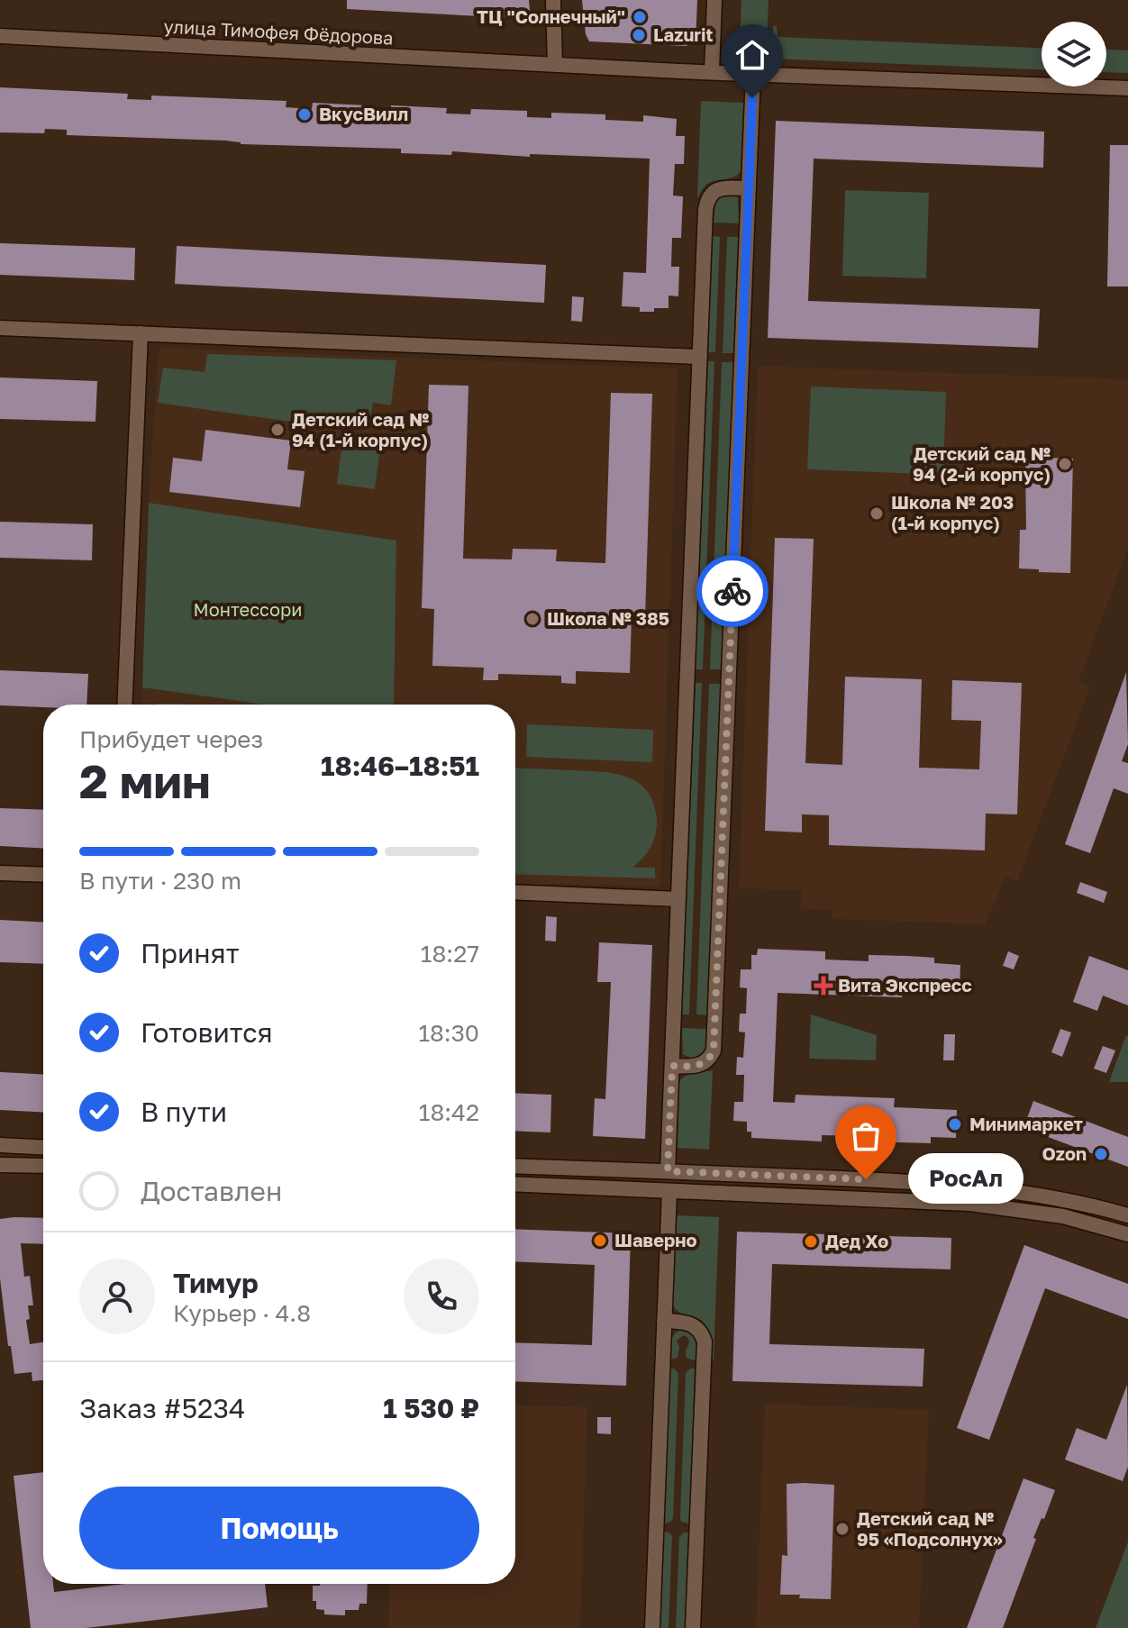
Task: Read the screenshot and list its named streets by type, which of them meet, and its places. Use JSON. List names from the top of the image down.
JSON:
{
  "streets": {
    "street": ["улица Тимофея Фёдорова"]
  },
  "parks": ["Монтессори"],
  "places": {
    "other": [
      "ТЦ \"Солнечный\"",
      "Lazurit",
      "ВкусВилл",
      "Детский сад № 94 (1-й корпус)",
      "Детский сад № 94 (2-й корпус)",
      "Школа № 203 (1-й корпус)",
      "Школа № 385",
      "Минимаркет",
      "Ozon",
      "РосАл",
      "Шаверно",
      "Дед Хо",
      "Детский сад № 95 «Подсолнух»"
    ],
    "health": ["Вита Экспресс"]
  },
  "page": {
    "heading": ["2 мин", "Прибудет через", "18:46–18:51"],
    "panel": [
      "Тимур",
      "Курьер · 4.8",
      "Заказ #5234",
      "1 530 ₽"
    ],
    "bar": "В пути · 230 m",
    "list": [
      ["Принят", "18:27"],
      ["Готовится", "18:30"],
      ["В пути", "18:42"],
      "Доставлен"
    ],
    "bubble": "РосАл",
    "buttons": "Помощь"
  }
}
